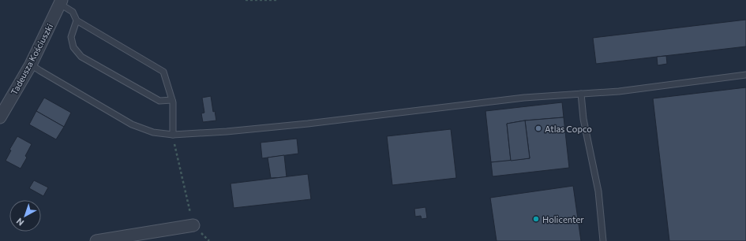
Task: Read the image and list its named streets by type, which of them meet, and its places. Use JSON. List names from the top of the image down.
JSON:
{
  "streets": {
    "street": ["Tadeusza Kościuszki"]
  },
  "places": ["Atlas Copco", "Holicenter"],
  "north": "bottom left"
}
